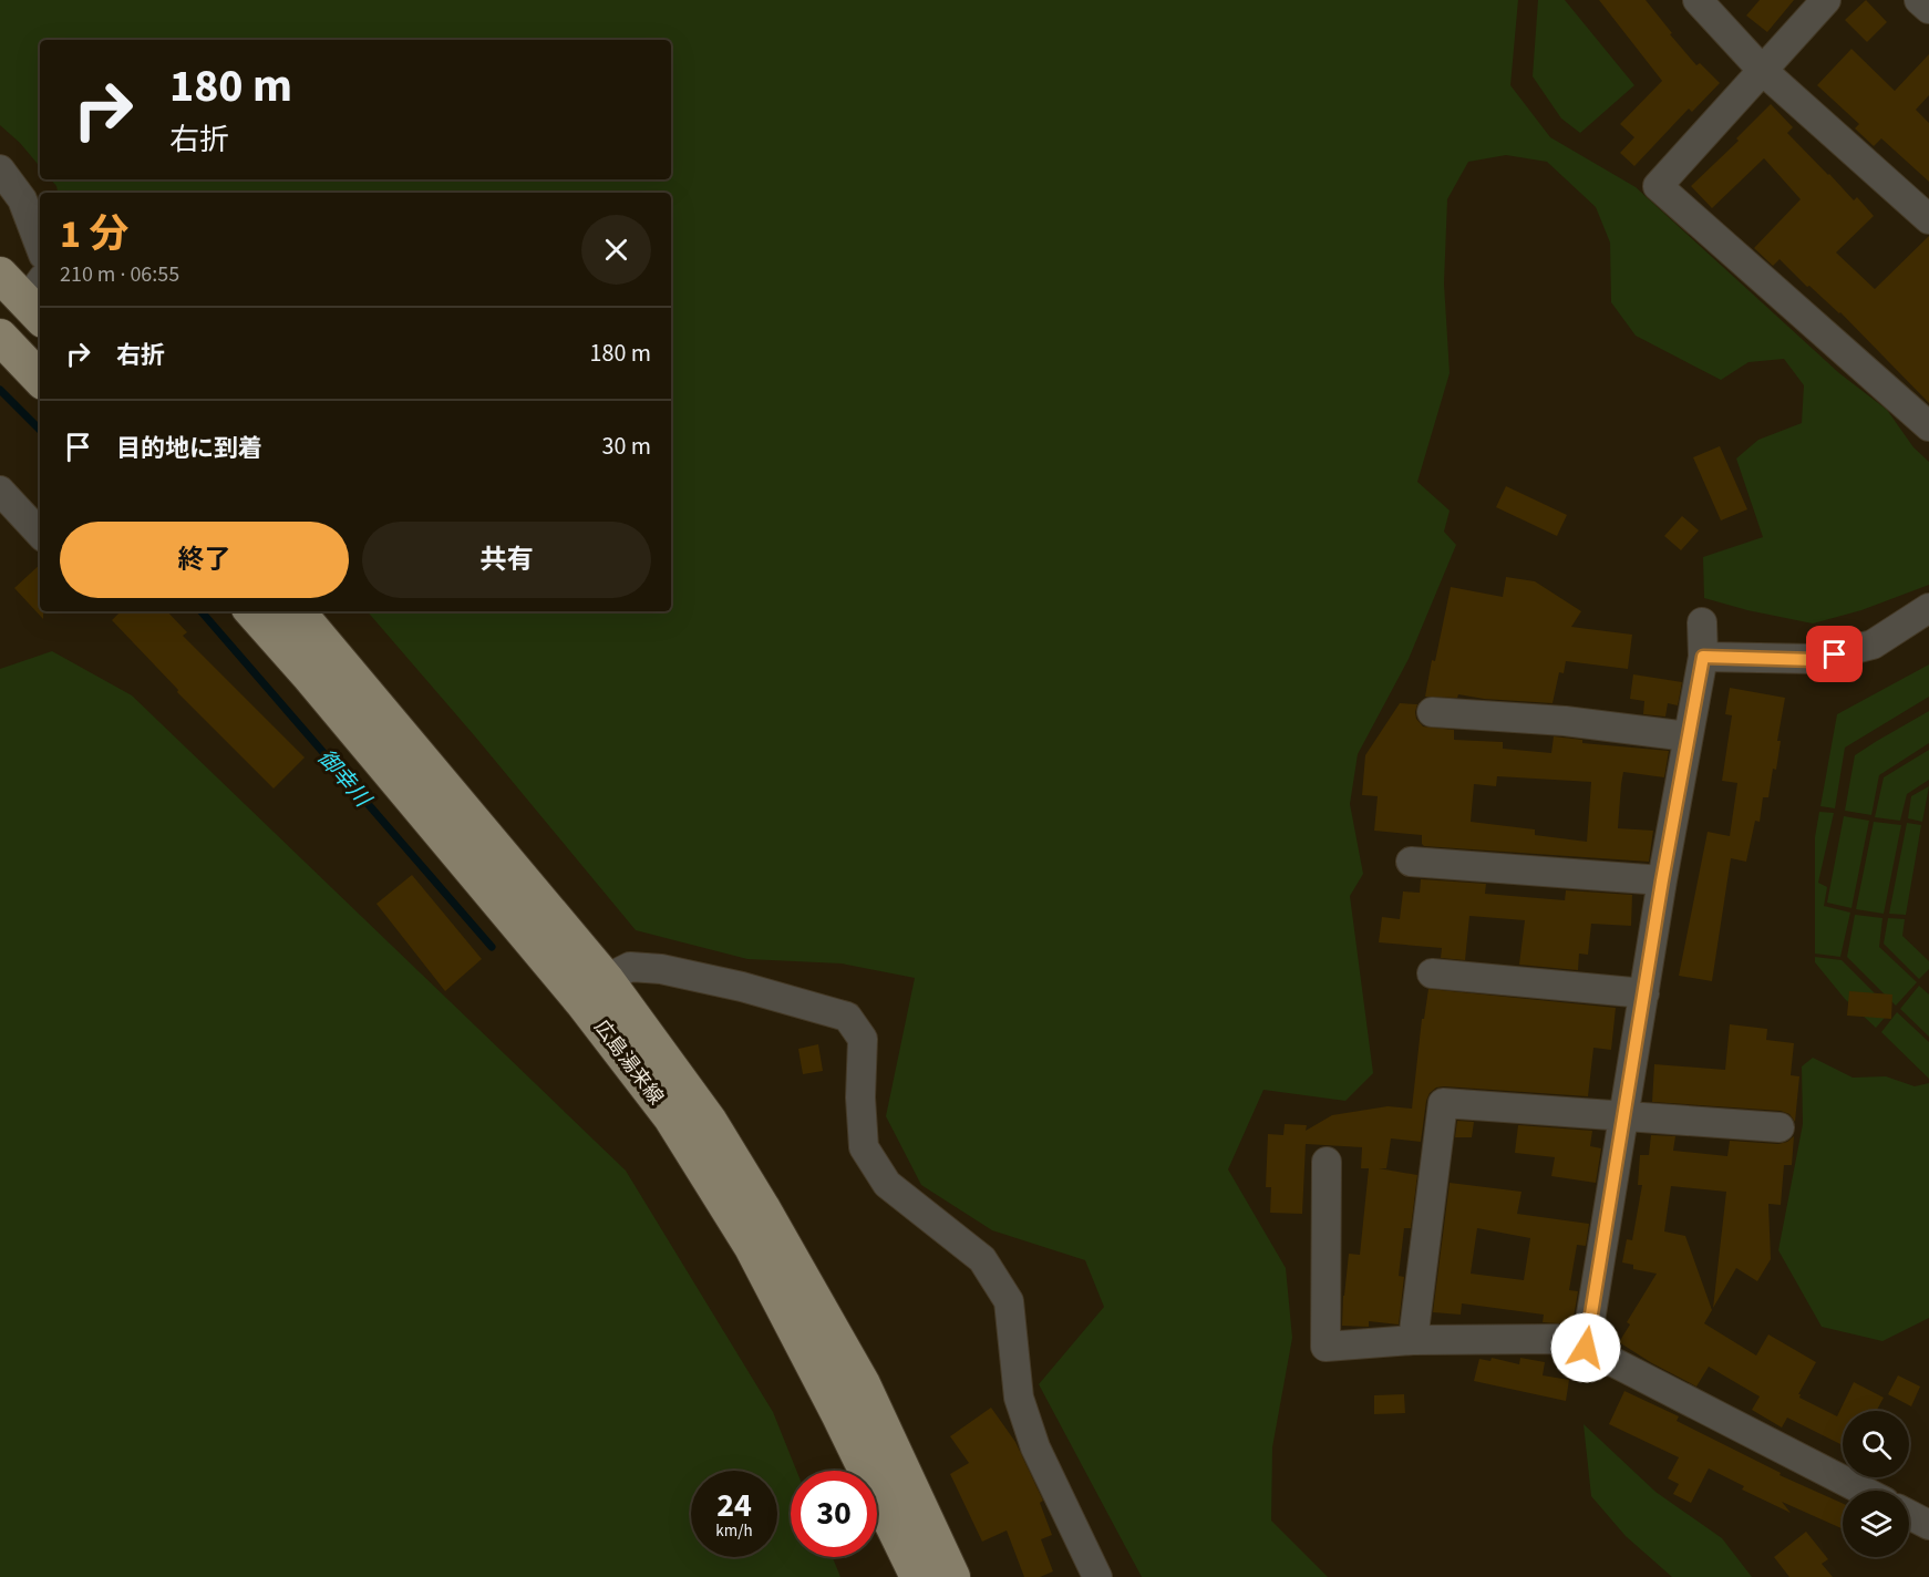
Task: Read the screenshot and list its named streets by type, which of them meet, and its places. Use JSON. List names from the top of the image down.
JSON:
{
  "streets": {
    "main road": ["広島湯来線"]
  },
  "water": ["御幸川"],
  "page": {
    "turn": ["180 m", "右折"],
    "heading": ["1 分", "210 m · 06:55"],
    "list": [
      {
        "name": "右折",
        "value": "180 m"
      },
      {
        "name": "目的地に到着",
        "value": "30 m"
      }
    ],
    "buttons": ["終了", "共有"],
    "speed": "24 km/h",
    "limit": "30"
  }
}
